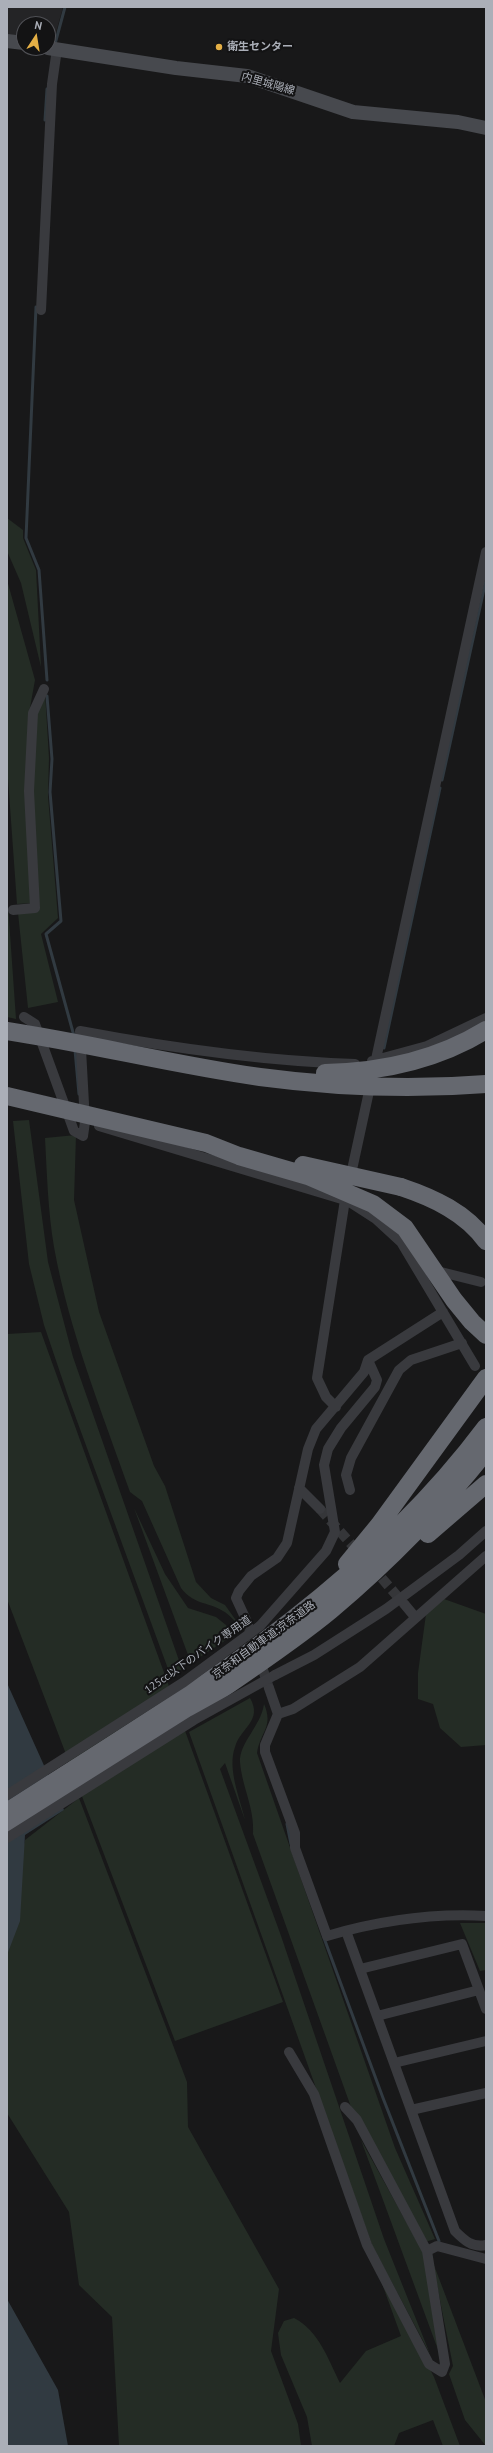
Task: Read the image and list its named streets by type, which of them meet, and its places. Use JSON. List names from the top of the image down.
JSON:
{
  "streets": {
    "highway": ["京奈和自動車道;京奈道路"],
    "main road": ["内里城陽線"],
    "street": ["125cc以下のバイク専用道"]
  },
  "crossings": [
    ["京奈和自動車道;京奈道路", "125cc以下のバイク専用道"]
  ],
  "places": ["衛生センター"],
  "north": "top"
}
